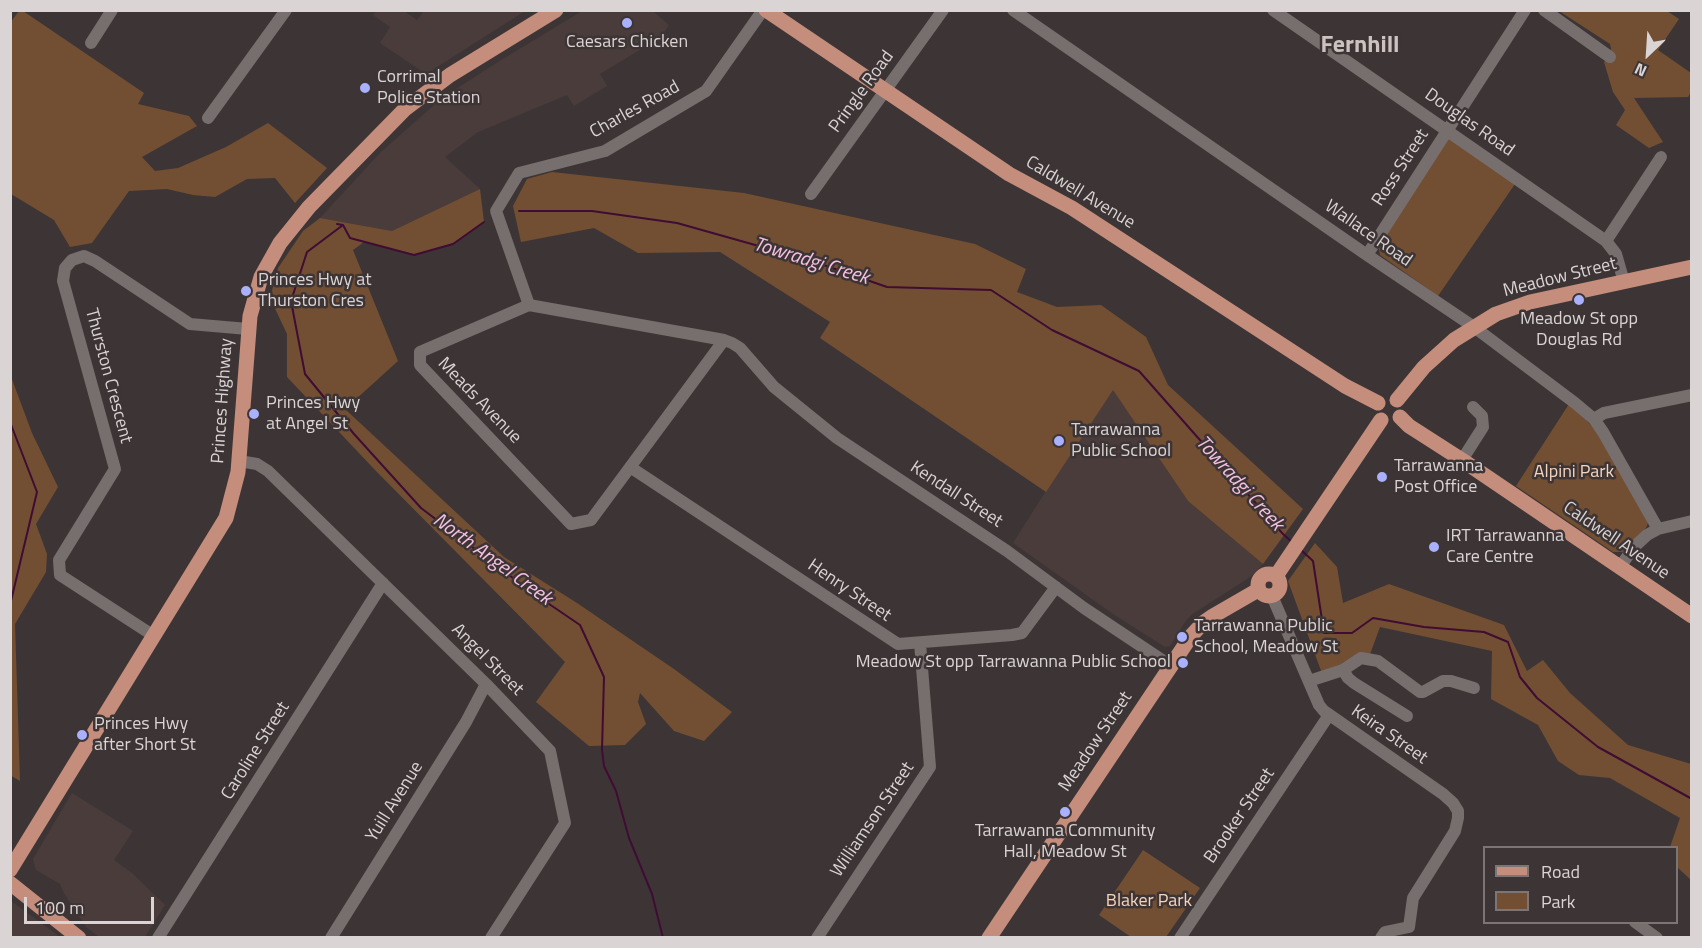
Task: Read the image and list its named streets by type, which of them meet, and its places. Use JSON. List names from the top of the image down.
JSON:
{
  "streets": {
    "main road": ["Caldwell Avenue", "Meadow Street", "Princes Highway"],
    "street": [
      "Pringle Road",
      "Charles Road",
      "Douglas Road",
      "Ross Street",
      "Wallace Road",
      "Thurston Crescent",
      "Meads Avenue",
      "Kendall Street",
      "Henry Street",
      "Angel Street",
      "Keira Street",
      "Caroline Street",
      "Yuill Avenue",
      "Brooker Street",
      "Williamson Street"
    ]
  },
  "crossings": [
    ["Pringle Road", "Caldwell Avenue"],
    ["Charles Road", "Caldwell Avenue"],
    ["Charles Road", "Meads Avenue"],
    ["Douglas Road", "Ross Street"],
    ["Douglas Road", "Meadow Street"],
    ["Ross Street", "Wallace Road"],
    ["Caldwell Avenue", "Meadow Street"],
    ["Wallace Road", "Meadow Street"],
    ["Meadow Street", "Kendall Street"],
    ["Meadow Street", "Keira Street"],
    ["Thurston Crescent", "Princes Highway"],
    ["Princes Highway", "Angel Street"],
    ["Meads Avenue", "Kendall Street"],
    ["Meads Avenue", "Henry Street"],
    ["Kendall Street", "Henry Street"],
    ["Henry Street", "Williamson Street"],
    ["Angel Street", "Caroline Street"],
    ["Angel Street", "Yuill Avenue"],
    ["Keira Street", "Brooker Street"]
  ],
  "districts": ["Fernhill"],
  "water": ["Towradgi Creek", "North Angel Creek"],
  "parks": ["Alpini Park", "Blaker Park"],
  "places": [
    "Caesars Chicken",
    "Corrimal Police Station",
    "Princes Hwy at Thurston Cres",
    "Meadow St opp Douglas Rd",
    "Princes Hwy at Angel St",
    "Tarrawanna Public School",
    "Tarrawanna Post Office",
    "IRT Tarrawanna Care Centre",
    "Tarrawanna Public School, Meadow St",
    "Meadow St opp Tarrawanna Public School",
    "Princes Hwy after Short St",
    "Tarrawanna Community Hall, Meadow St"
  ],
  "legend": ["Road", "Park"],
  "scale_bar": "100 m",
  "north": "bottom left"
}
